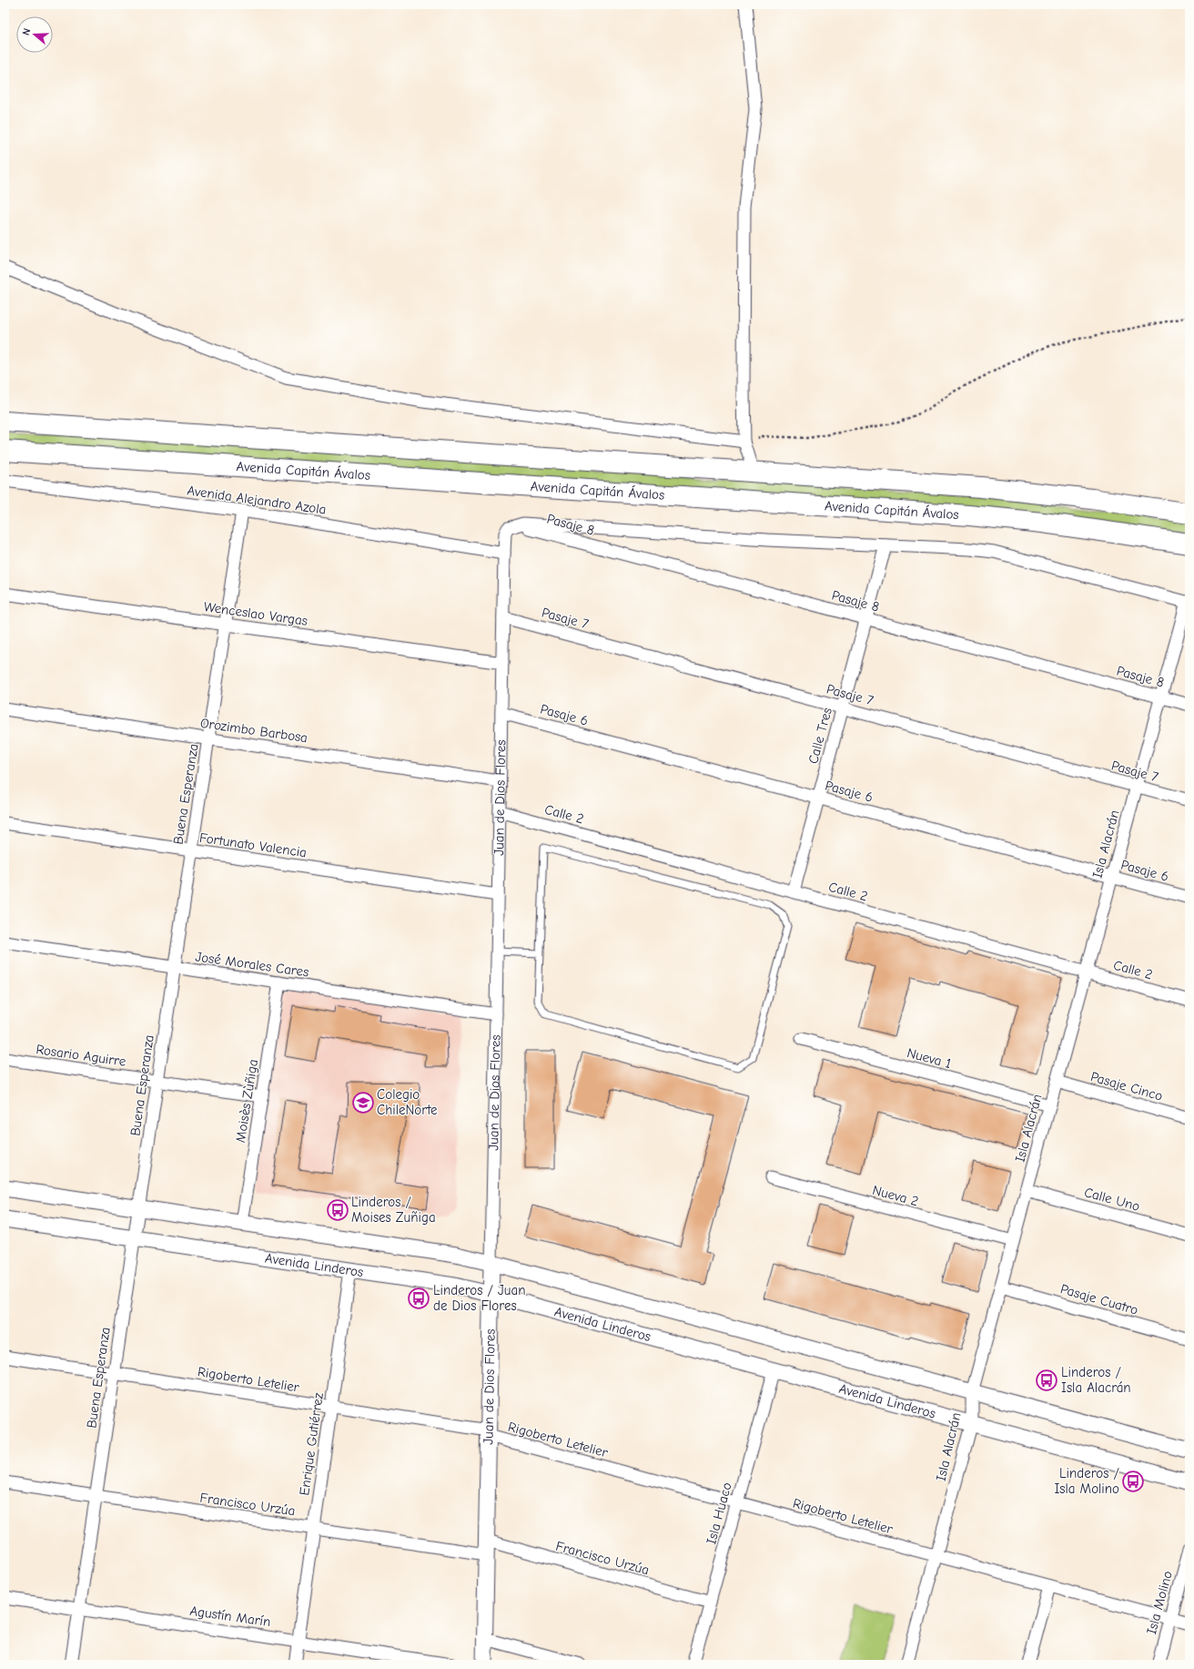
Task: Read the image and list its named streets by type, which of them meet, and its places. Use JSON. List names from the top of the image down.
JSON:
{
  "streets": {
    "highway": ["Avenida Capitán Ávalos"],
    "street": [
      "Avenida Alejandro Azola",
      "Pasaje 8",
      "Wenceslao Vargas",
      "Pasaje 7",
      "Pasaje 6",
      "Orozimbo Barbosa",
      "Calle Tres",
      "Buena Esperanza",
      "Juan de Dios Flores",
      "Calle 2",
      "Isla Alacrán",
      "Fortunato Valencia",
      "José Morales Cares",
      "Rosario Aguirre",
      "Nueva 1",
      "Pasaje Cinco",
      "Moisès Zùñiga",
      "Nueva 2",
      "Calle Uno",
      "Avenida Linderos",
      "Pasaje Cuatro",
      "Rigoberto Letelier",
      "Enrique Gutiérrez",
      "Francisco Urzúa",
      "Isla Huaco",
      "Isla Molino",
      "Agustín Marín"
    ]
  },
  "crossings": [
    ["Avenida Alejandro Azola", "Buena Esperanza"],
    ["Avenida Alejandro Azola", "Juan de Dios Flores"],
    ["Pasaje 8", "Calle Tres"],
    ["Pasaje 8", "Juan de Dios Flores"],
    ["Pasaje 8", "Isla Alacrán"],
    ["Wenceslao Vargas", "Buena Esperanza"],
    ["Wenceslao Vargas", "Juan de Dios Flores"],
    ["Pasaje 7", "Calle Tres"],
    ["Pasaje 7", "Juan de Dios Flores"],
    ["Pasaje 7", "Isla Alacrán"],
    ["Pasaje 6", "Calle Tres"],
    ["Pasaje 6", "Juan de Dios Flores"],
    ["Pasaje 6", "Isla Alacrán"],
    ["Orozimbo Barbosa", "Buena Esperanza"],
    ["Orozimbo Barbosa", "Juan de Dios Flores"],
    ["Calle Tres", "Calle 2"],
    ["Buena Esperanza", "Fortunato Valencia"],
    ["Buena Esperanza", "José Morales Cares"],
    ["Buena Esperanza", "Rosario Aguirre"],
    ["Buena Esperanza", "Avenida Linderos"],
    ["Buena Esperanza", "Rigoberto Letelier"],
    ["Buena Esperanza", "Francisco Urzúa"],
    ["Buena Esperanza", "Agustín Marín"],
    ["Juan de Dios Flores", "Calle 2"],
    ["Juan de Dios Flores", "Fortunato Valencia"],
    ["Juan de Dios Flores", "José Morales Cares"],
    ["Juan de Dios Flores", "Avenida Linderos"],
    ["Juan de Dios Flores", "Rigoberto Letelier"],
    ["Juan de Dios Flores", "Francisco Urzúa"],
    ["Calle 2", "Isla Alacrán"],
    ["Isla Alacrán", "Nueva 1"],
    ["Isla Alacrán", "Pasaje Cinco"],
    ["Isla Alacrán", "Nueva 2"],
    ["Isla Alacrán", "Calle Uno"],
    ["Isla Alacrán", "Avenida Linderos"],
    ["Isla Alacrán", "Pasaje Cuatro"],
    ["Isla Alacrán", "Rigoberto Letelier"],
    ["José Morales Cares", "Moisès Zùñiga"],
    ["Rosario Aguirre", "Moisès Zùñiga"],
    ["Avenida Linderos", "Enrique Gutiérrez"],
    ["Avenida Linderos", "Isla Huaco"],
    ["Rigoberto Letelier", "Enrique Gutiérrez"],
    ["Rigoberto Letelier", "Isla Huaco"],
    ["Rigoberto Letelier", "Isla Molino"],
    ["Enrique Gutiérrez", "Francisco Urzúa"],
    ["Enrique Gutiérrez", "Agustín Marín"],
    ["Francisco Urzúa", "Isla Huaco"]
  ],
  "places": {
    "school or university": ["Colegio ChileNorte"],
    "bus stop": [
      "Linderos / Moises Zuñiga",
      "Linderos / Juan de Dios Flores",
      "Linderos / Isla Alacrán",
      "Linderos / Isla Molino"
    ]
  },
  "north": "left"
}
